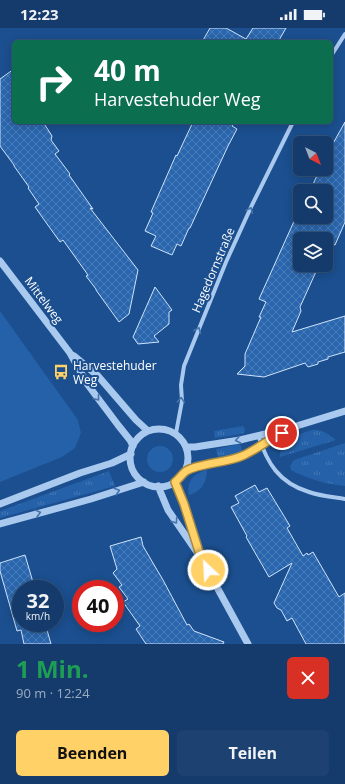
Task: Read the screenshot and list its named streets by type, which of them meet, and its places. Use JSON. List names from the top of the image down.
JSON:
{
  "streets": {
    "street": ["Hagedornstraße", "Mittelweg"]
  },
  "crossings": [
    ["Hagedornstraße", "Mittelweg"]
  ],
  "one_way": ["Hagedornstraße"],
  "places": {
    "bus stop": ["Harvestehuder Weg"]
  },
  "north": "bottom right",
  "page": {
    "status": "12:23",
    "turn": ["40 m", "Harvestehuder Weg"],
    "speed": "32 km/h",
    "limit": "40",
    "heading": ["1 Min.", "90 m · 12:24"],
    "buttons": ["Beenden", "Teilen"]
  }
}
